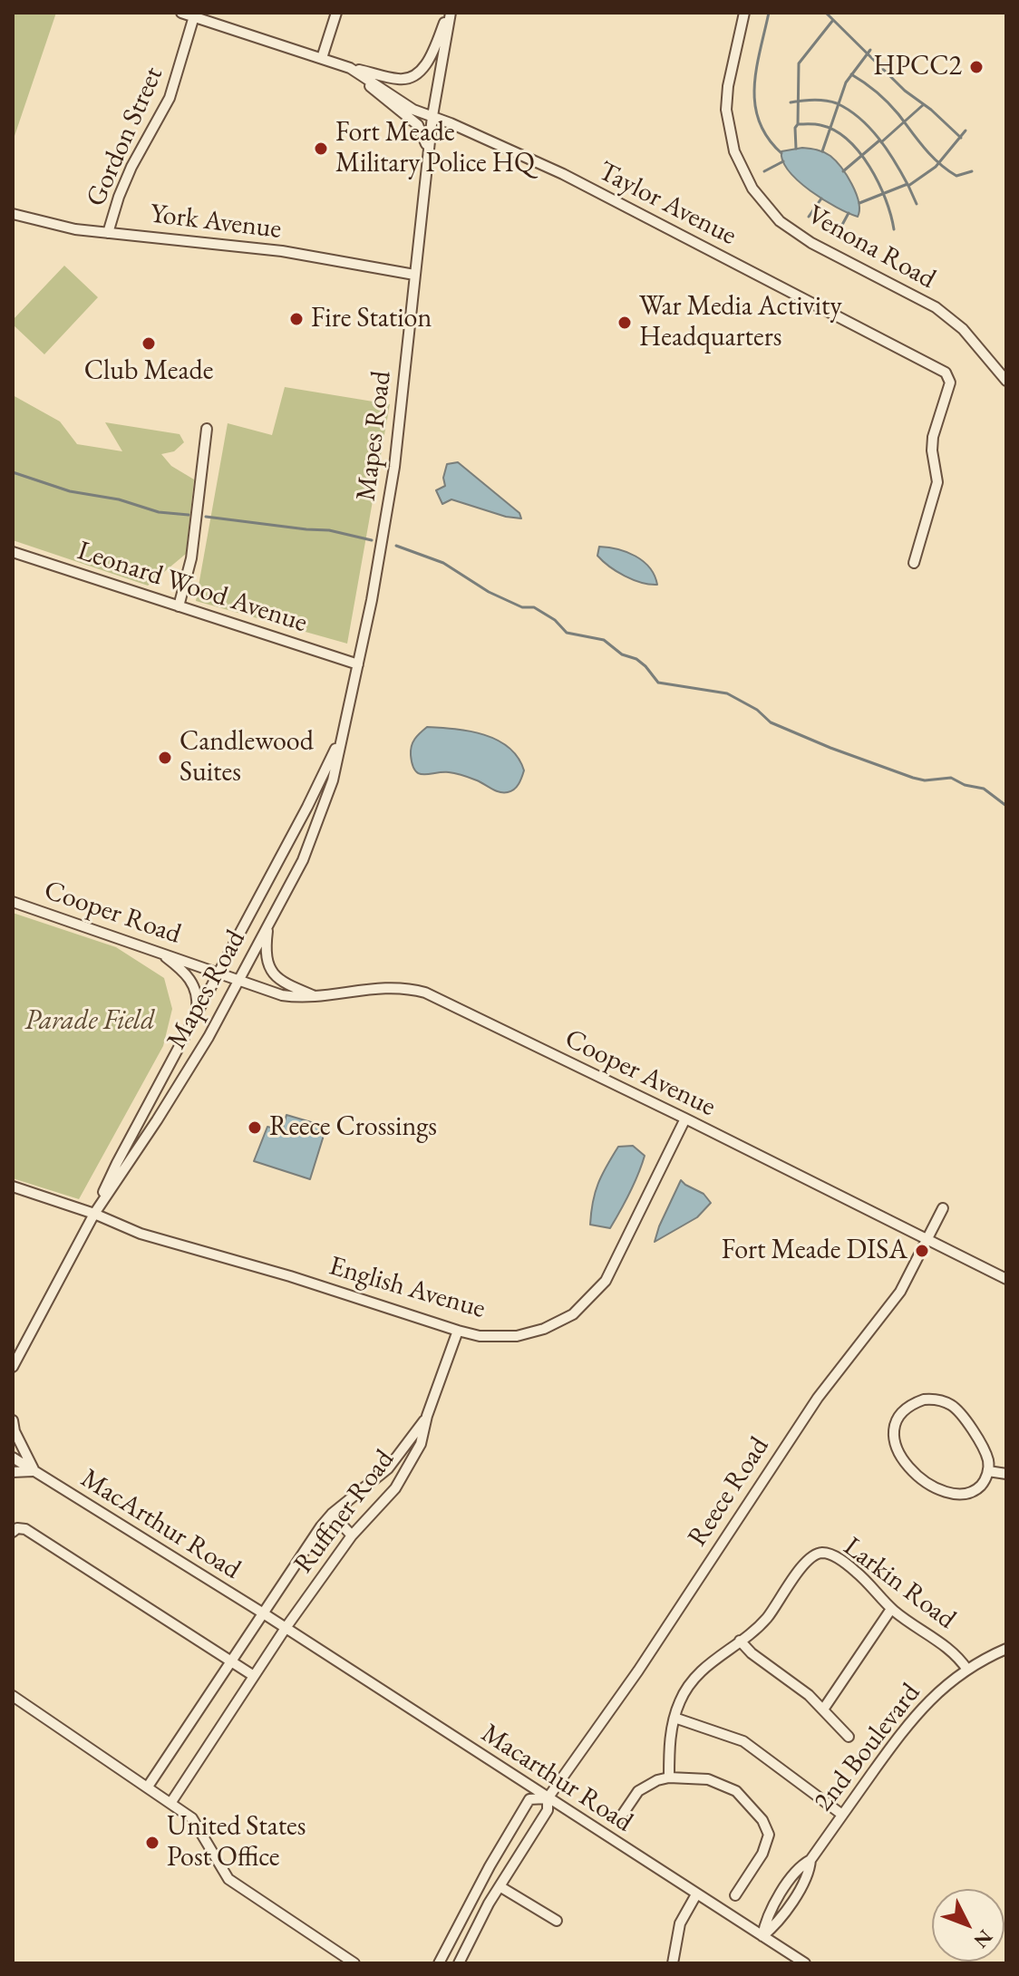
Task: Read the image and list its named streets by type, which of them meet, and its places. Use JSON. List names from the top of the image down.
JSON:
{
  "streets": {
    "street": [
      "Gordon Street",
      "Taylor Avenue",
      "York Avenue",
      "Venona Road",
      "Mapes Road",
      "Leonard Wood Avenue",
      "Cooper Road",
      "Cooper Avenue",
      "English Avenue",
      "Reece Road",
      "Ruffner Road",
      "MacArthur Road",
      "Larkin Road",
      "2nd Boulevard",
      "Macarthur Road"
    ]
  },
  "crossings": [
    ["Gordon Street", "Taylor Avenue"],
    ["Gordon Street", "York Avenue"],
    ["Taylor Avenue", "Mapes Road"],
    ["York Avenue", "Mapes Road"],
    ["Mapes Road", "Leonard Wood Avenue"],
    ["Mapes Road", "Cooper Road"],
    ["Mapes Road", "Cooper Avenue"],
    ["Mapes Road", "English Avenue"],
    ["Cooper Road", "Cooper Avenue"],
    ["Cooper Avenue", "English Avenue"],
    ["Cooper Avenue", "Reece Road"],
    ["English Avenue", "Ruffner Road"],
    ["Reece Road", "Macarthur Road"],
    ["Ruffner Road", "MacArthur Road"],
    ["Ruffner Road", "Macarthur Road"],
    ["MacArthur Road", "Macarthur Road"],
    ["Larkin Road", "2nd Boulevard"],
    ["2nd Boulevard", "Macarthur Road"]
  ],
  "parks": ["Parade Field"],
  "places": [
    "HPCC2",
    "Fort Meade Military Police HQ",
    "Fire Station",
    "War Media Activity Headquarters",
    "Club Meade",
    "Candlewood Suites",
    "Reece Crossings",
    "Fort Meade DISA",
    "United States Post Office"
  ],
  "north": "bottom right"
}
